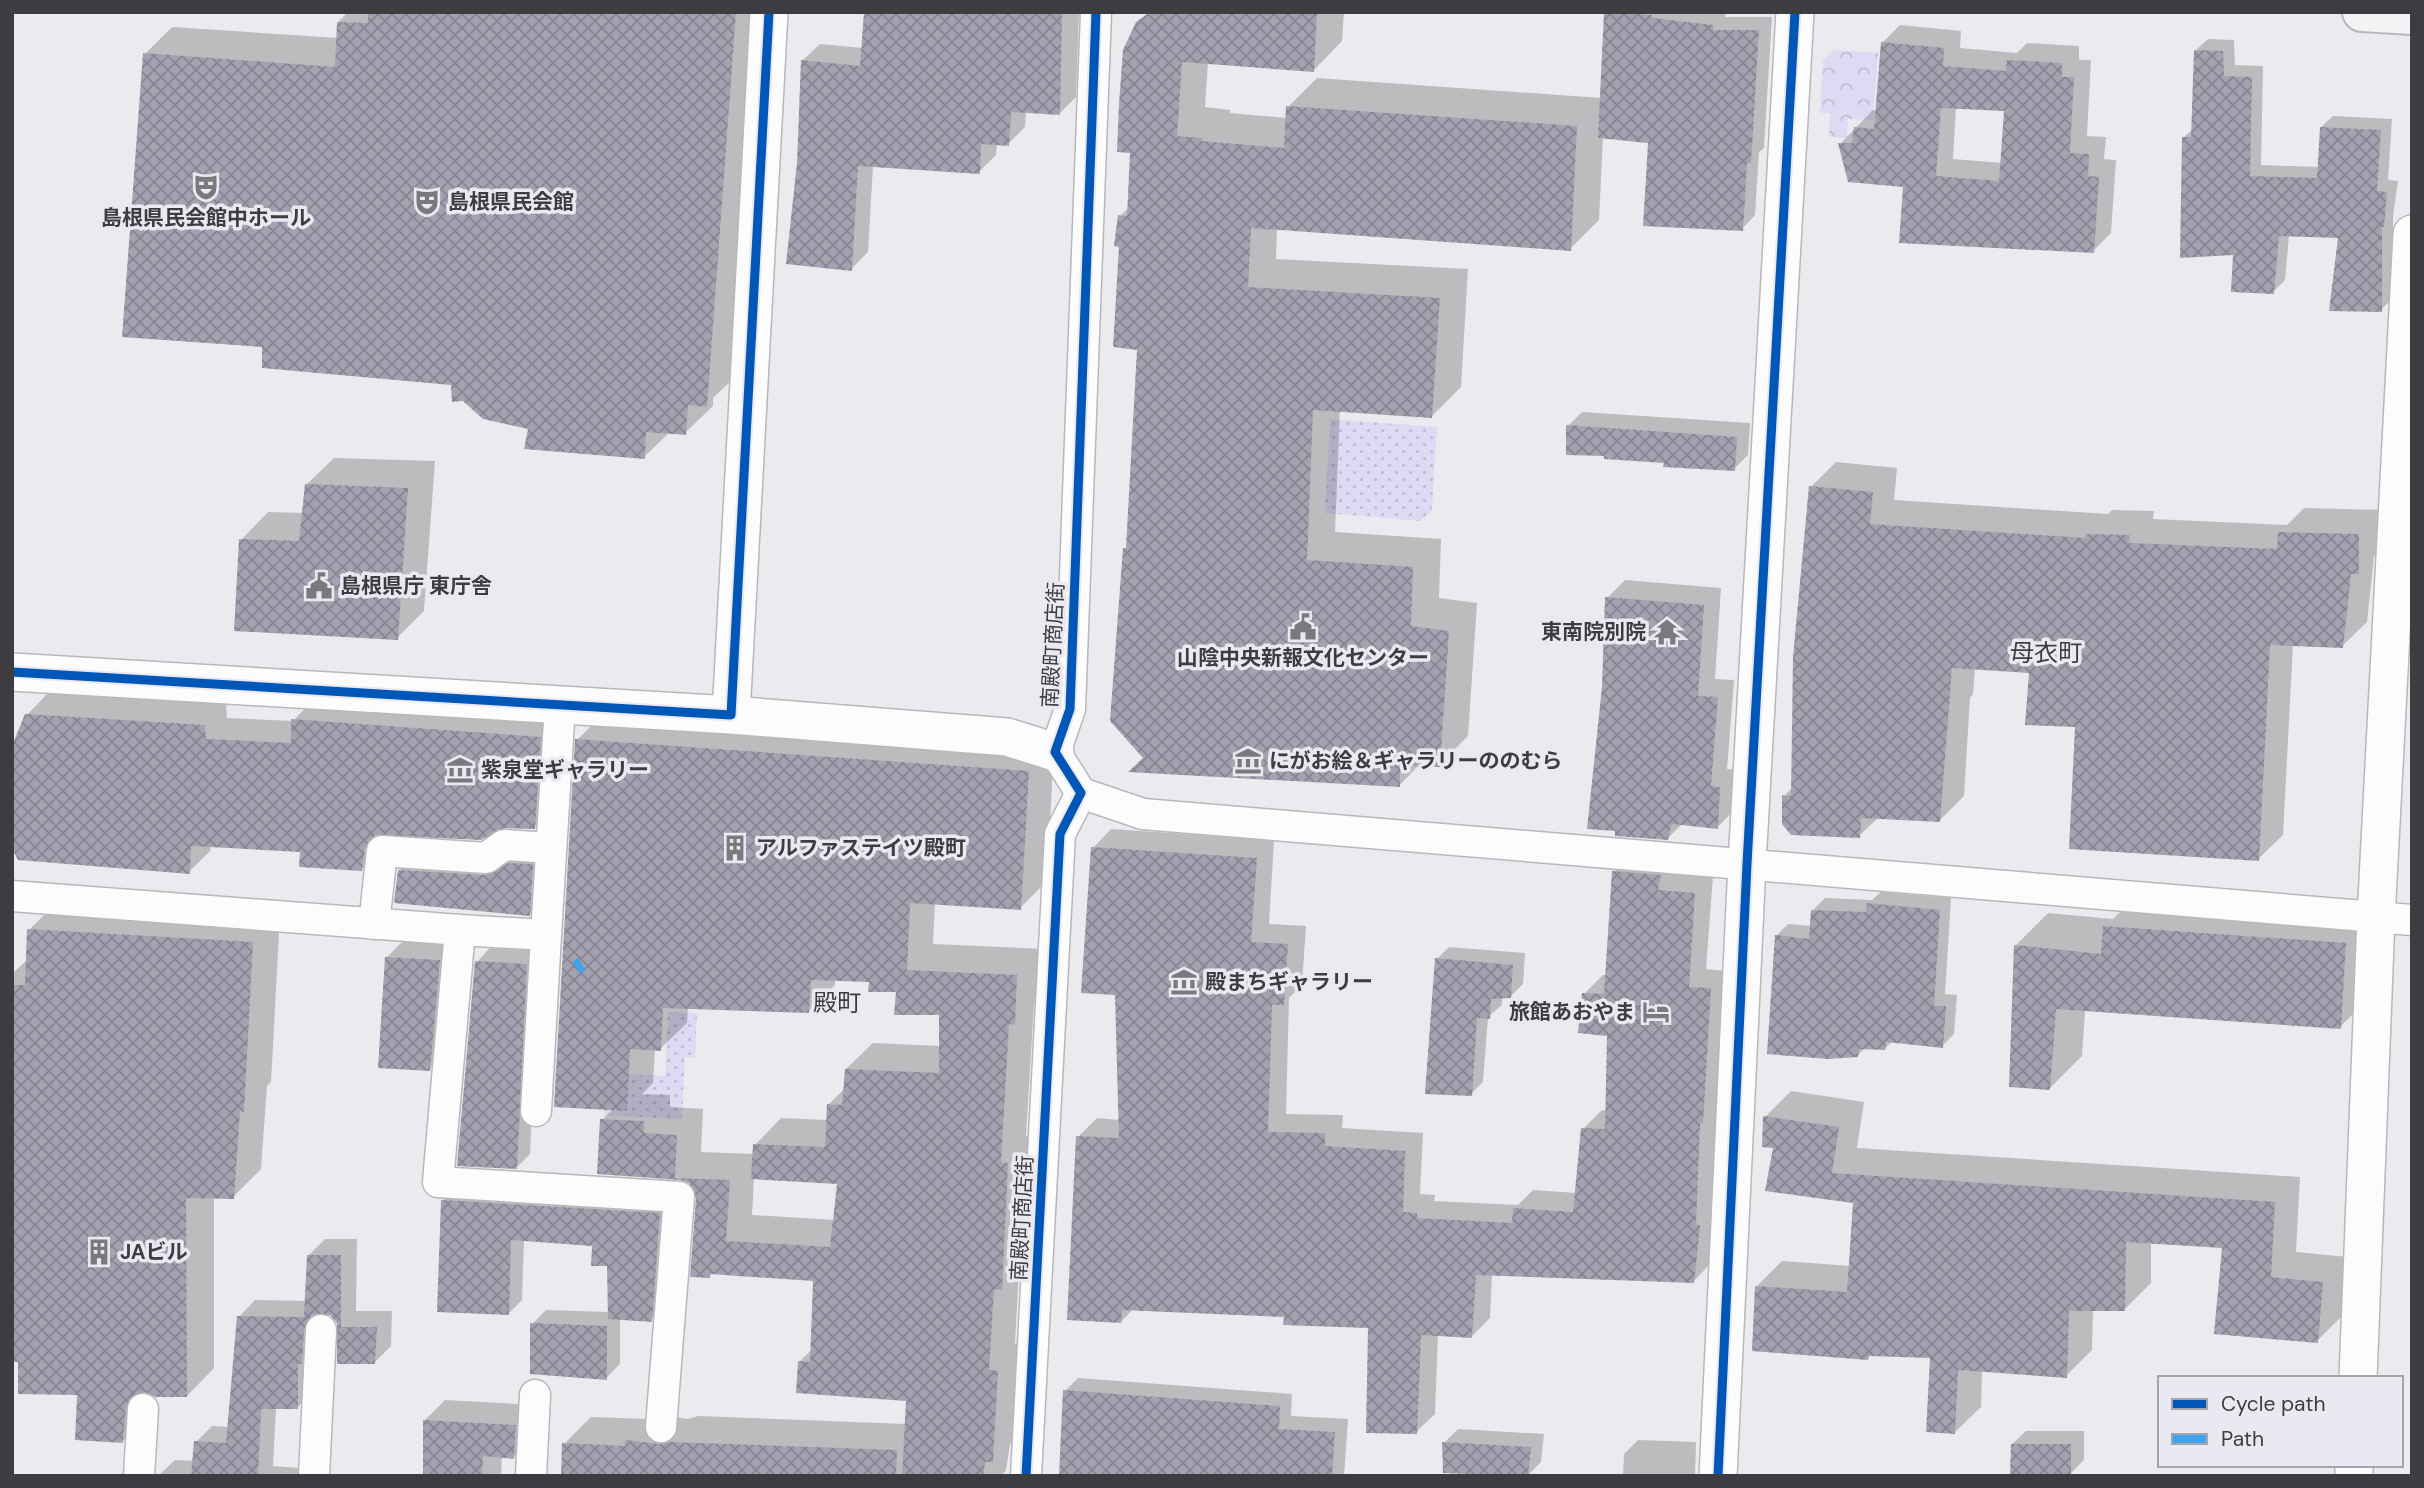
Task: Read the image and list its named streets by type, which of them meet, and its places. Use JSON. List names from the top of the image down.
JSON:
{
  "streets": {
    "street": ["南殿町商店街"]
  },
  "districts": ["母衣町", "殿町"],
  "places": {
    "theatre": ["島根県民会館中ホール", "島根県民会館"],
    "public building": ["島根県庁 東庁舎", "山陰中央新報文化センター"],
    "temple": ["東南院別院"],
    "museum": ["にがお絵＆ギャラリーののむら", "紫泉堂ギャラリー", "殿まちギャラリー"],
    "building": ["アルファステイツ殿町", "JAビル"],
    "hotel": ["旅館あおやま"]
  },
  "legend": ["Cycle path", "Path"]
}
